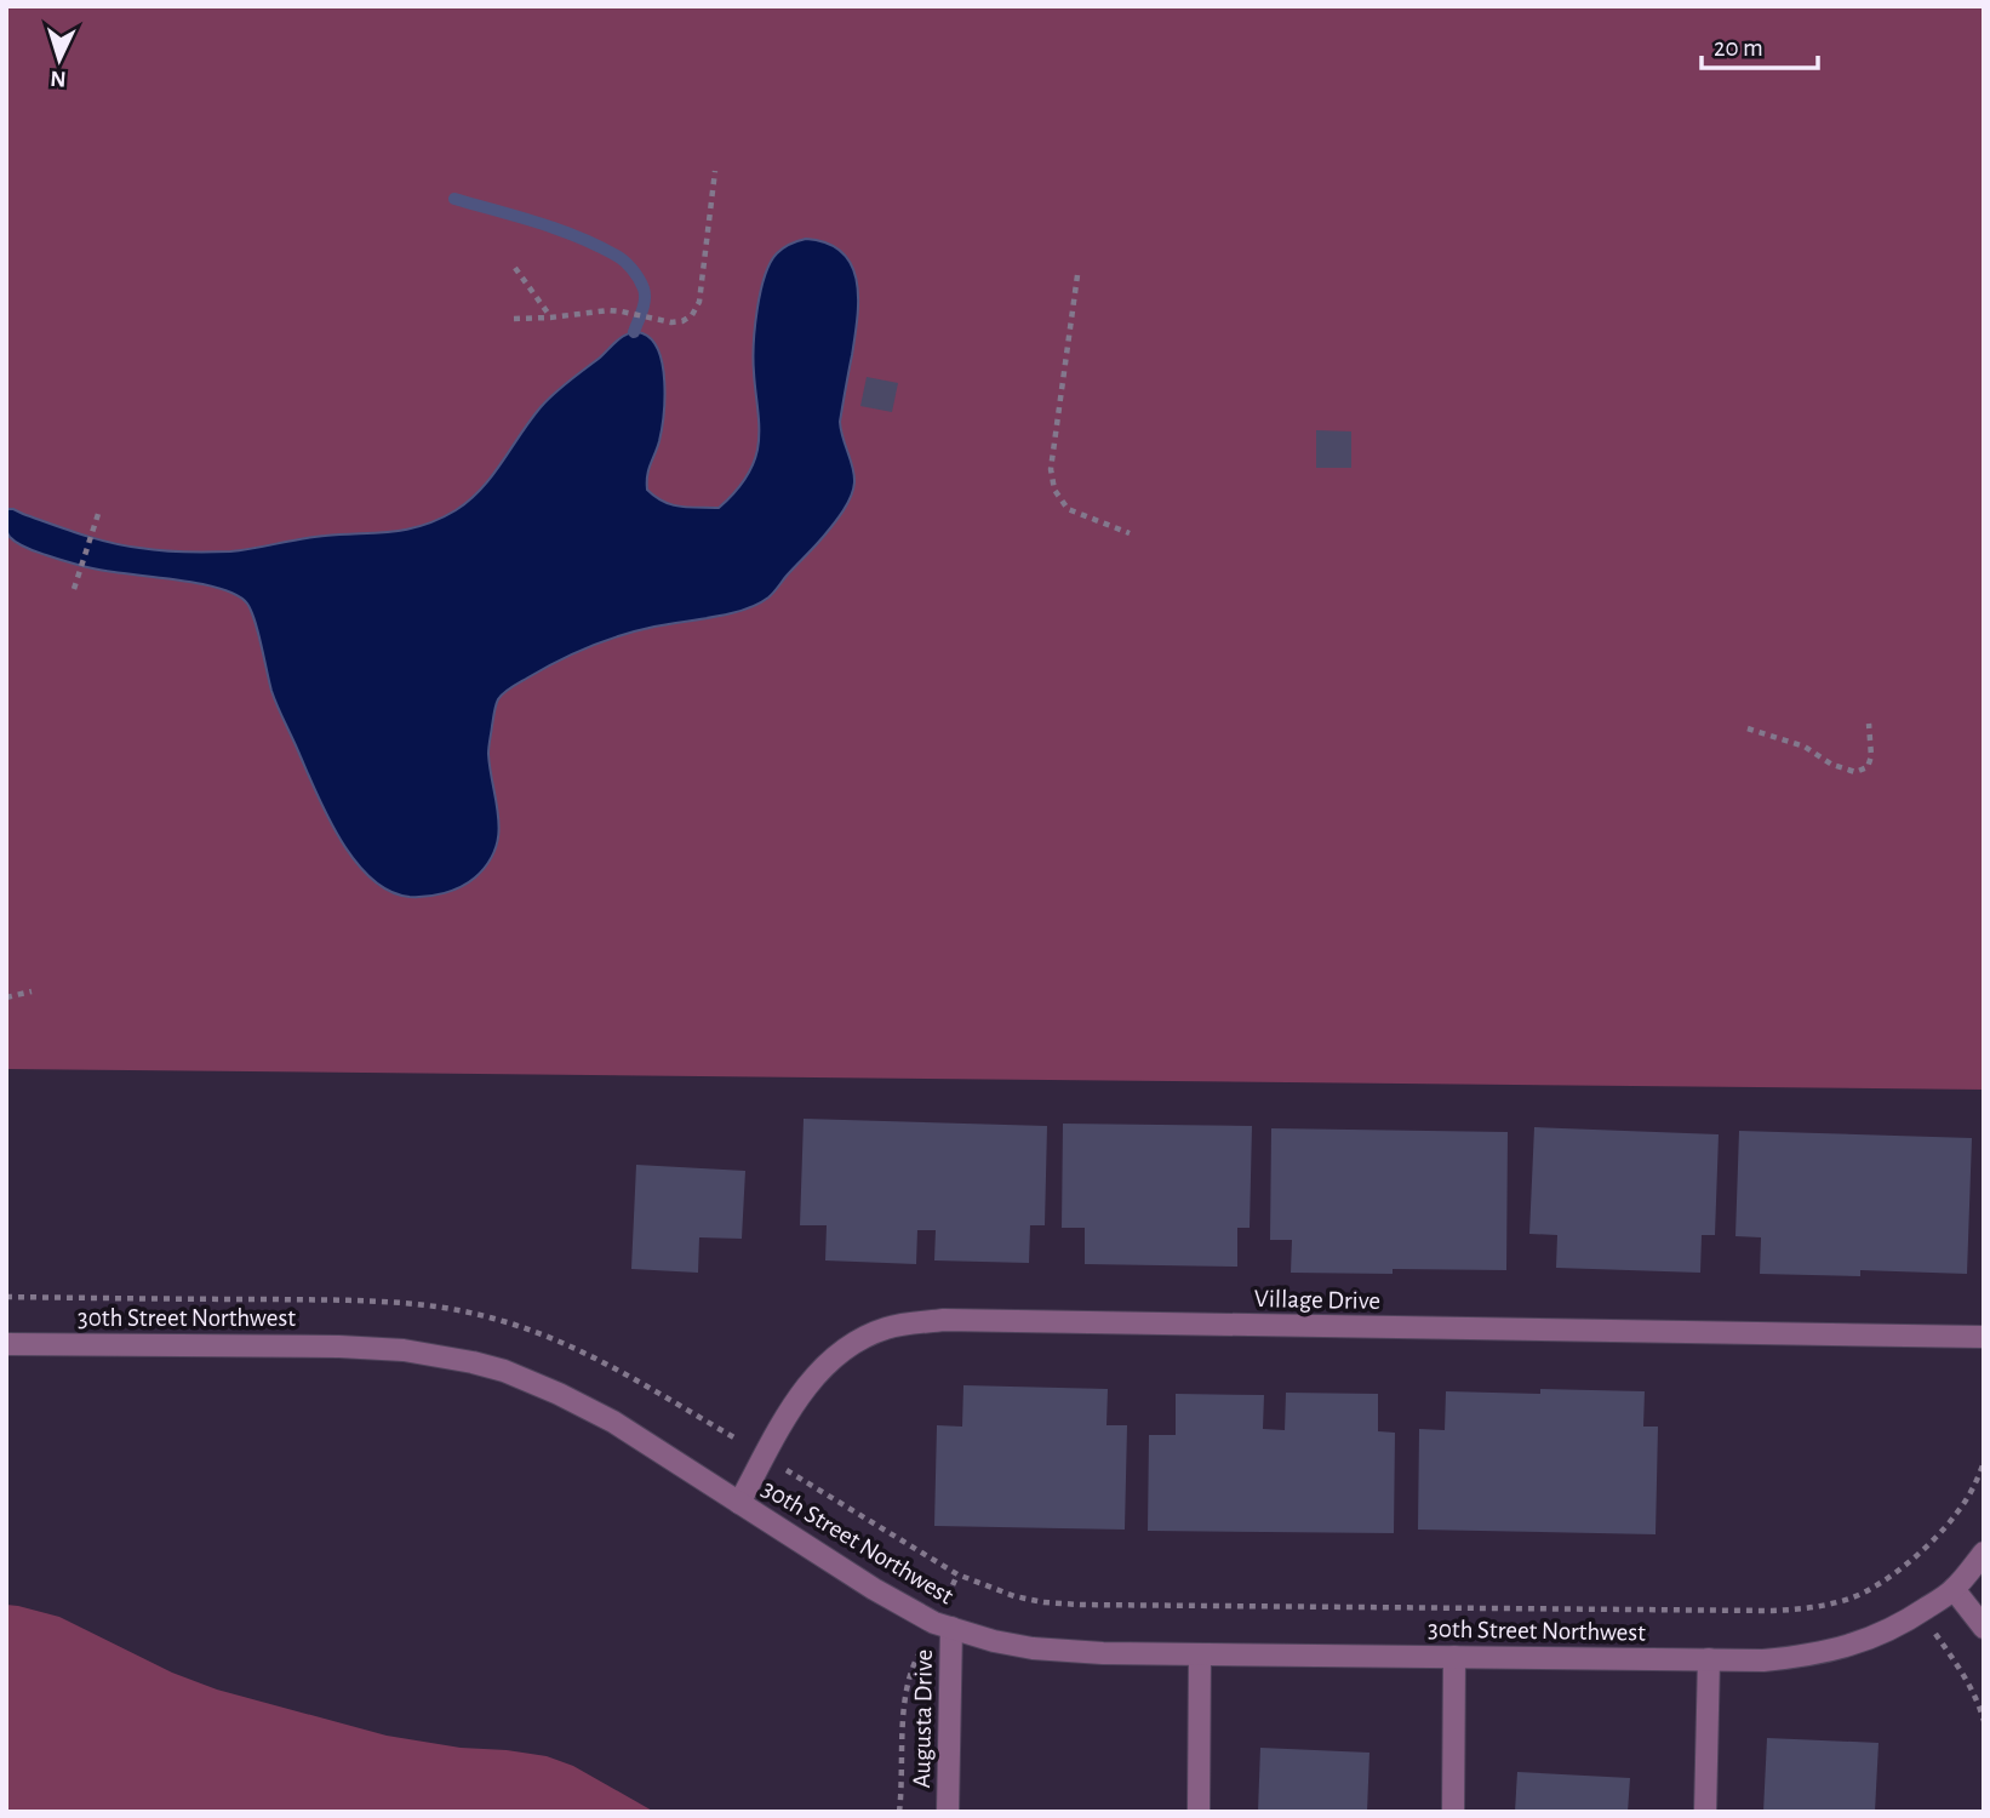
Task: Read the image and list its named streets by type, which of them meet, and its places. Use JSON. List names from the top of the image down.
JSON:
{
  "streets": {
    "street": ["Village Drive", "30th Street Northwest", "Augusta Drive"]
  },
  "crossings": [
    ["Village Drive", "30th Street Northwest"],
    ["30th Street Northwest", "Augusta Drive"]
  ],
  "scale_bar": "20 m",
  "north": "bottom"
}
